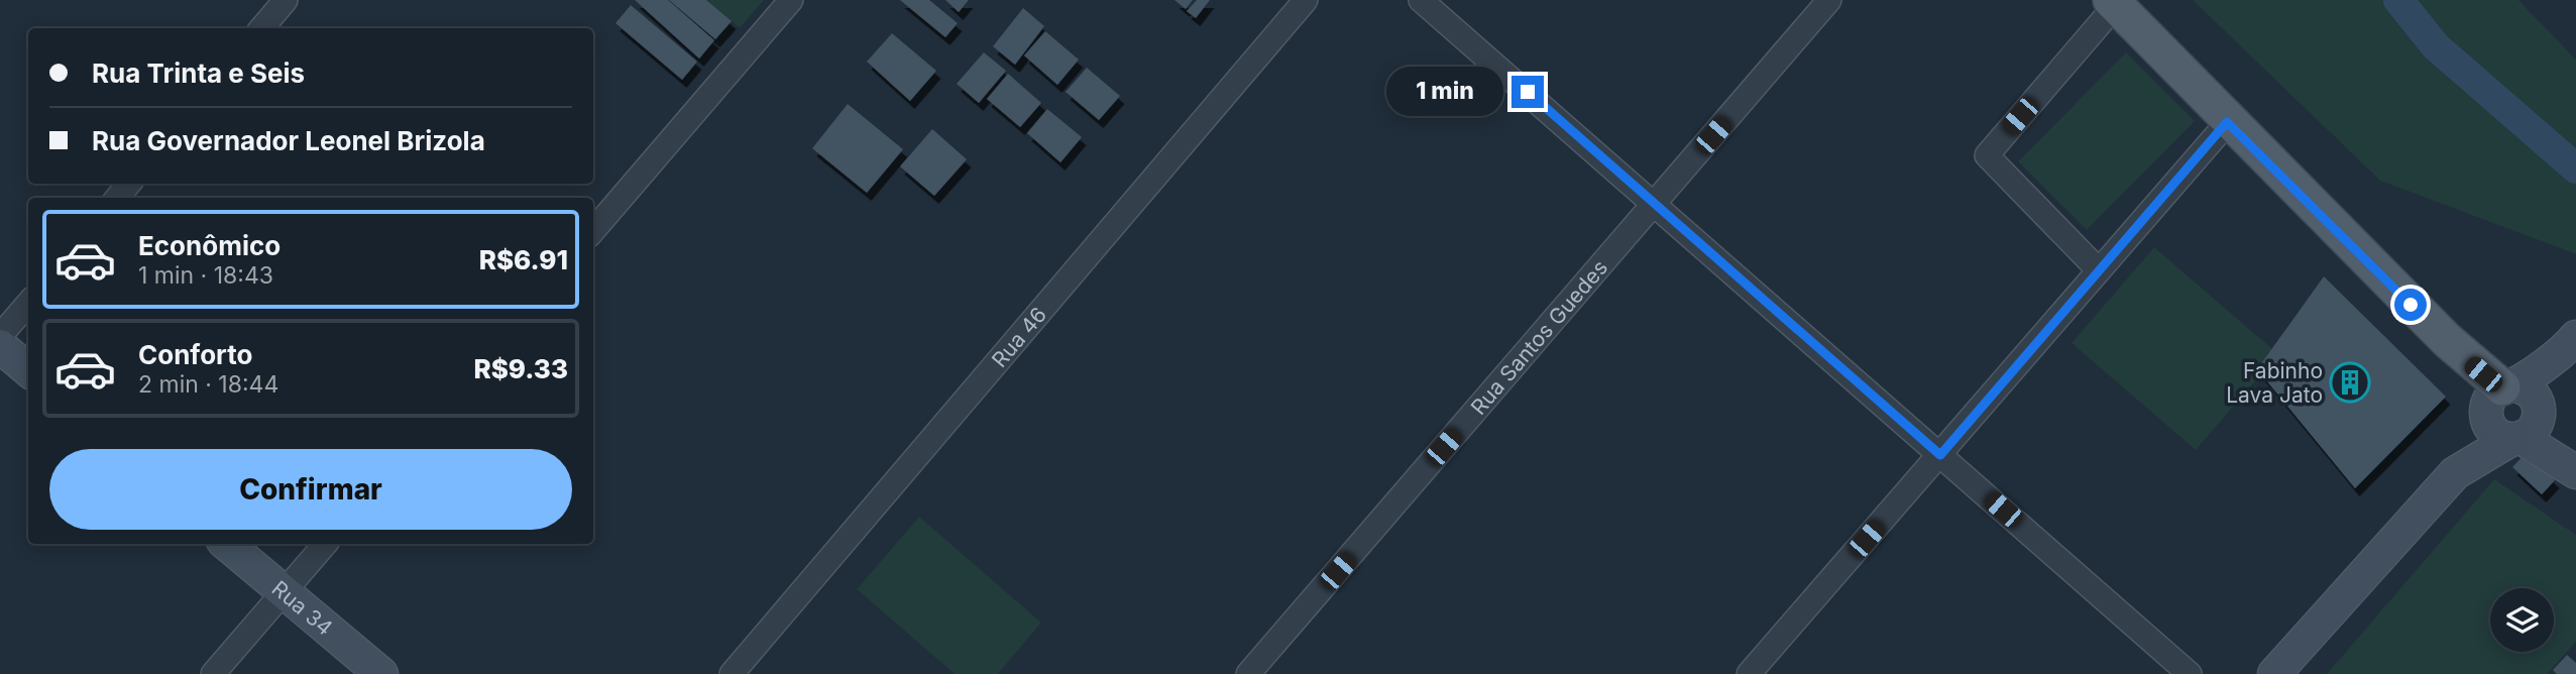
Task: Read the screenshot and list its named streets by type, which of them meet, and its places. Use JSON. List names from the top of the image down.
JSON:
{
  "streets": {
    "street": ["Rua 46", "Rua Santos Guedes", "Rua 34"]
  },
  "places": {
    "building": ["Fabinho Lava Jato"]
  },
  "page": {
    "banner": ["Rua Trinta e Seis", "Rua Governador Leonel Brizola"],
    "bubble": "1 min",
    "list": [
      {
        "name": "Econômico",
        "note": "1 min · 18:43",
        "value": "R$6.91"
      },
      {
        "name": "Conforto",
        "note": "2 min · 18:44",
        "value": "R$9.33"
      }
    ],
    "buttons": "Confirmar"
  }
}
